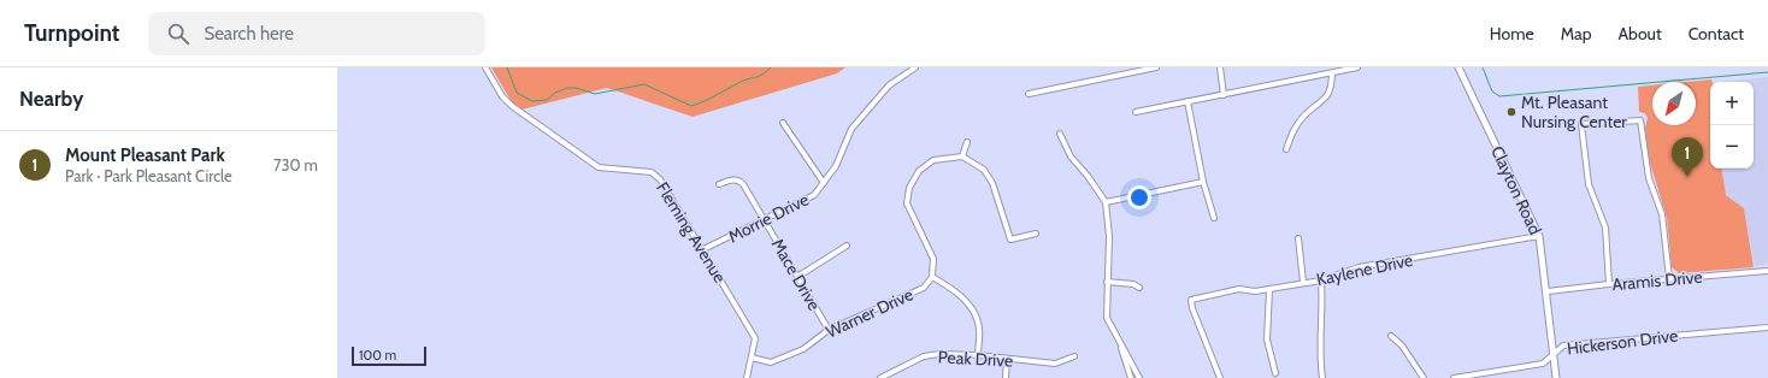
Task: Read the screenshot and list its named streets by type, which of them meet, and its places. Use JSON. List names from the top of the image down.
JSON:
{
  "streets": {
    "street": [
      "Clayton Road",
      "Morrie Drive",
      "Fleming Avenue",
      "Kaylene Drive",
      "Mace Drive",
      "Aramis Drive",
      "Warner Drive",
      "Hickerson Drive",
      "Peak Drive"
    ]
  },
  "crossings": [
    ["Clayton Road", "Kaylene Drive"],
    ["Clayton Road", "Aramis Drive"],
    ["Clayton Road", "Hickerson Drive"],
    ["Morrie Drive", "Fleming Avenue"],
    ["Morrie Drive", "Mace Drive"],
    ["Fleming Avenue", "Warner Drive"],
    ["Mace Drive", "Warner Drive"]
  ],
  "places": ["Mt. Pleasant Nursing Center"],
  "scale_bar": "100 m",
  "north": "bottom left",
  "page": {
    "header": "Turnpoint",
    "search": "Search here",
    "nav": [
      "Home",
      "Map",
      "About",
      "Contact"
    ],
    "heading": "Nearby",
    "map_buttons": ["+", "−"],
    "list": [
      {
        "mark": "1",
        "name": "Mount Pleasant Park",
        "note": "Park · Park Pleasant Circle",
        "value": "730 m"
      }
    ],
    "pins": "1",
    "scale": "100 m"
  }
}
